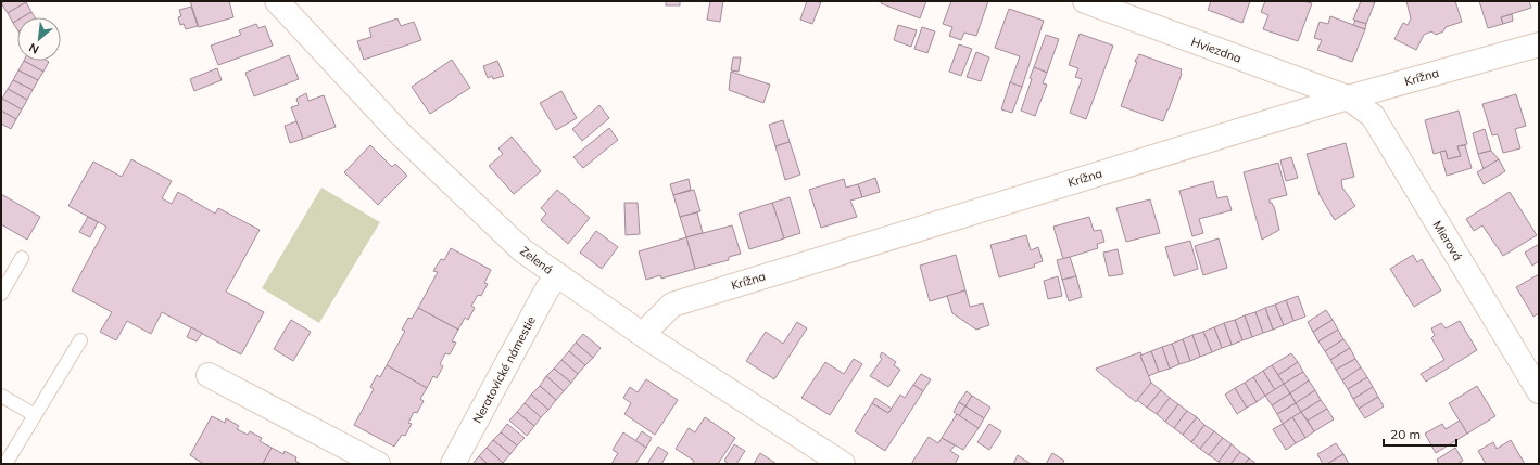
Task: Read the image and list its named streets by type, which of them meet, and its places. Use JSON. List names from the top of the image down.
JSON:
{
  "streets": {
    "street": [
      "Hviezdna",
      "Krížna",
      "Mierová",
      "Zelená",
      "Neratovické námestie"
    ]
  },
  "crossings": [
    ["Hviezdna", "Krížna"],
    ["Hviezdna", "Mierová"],
    ["Krížna", "Mierová"],
    ["Krížna", "Zelená"],
    ["Zelená", "Neratovické námestie"]
  ],
  "scale_bar": "20 m",
  "north": "bottom left"
}
